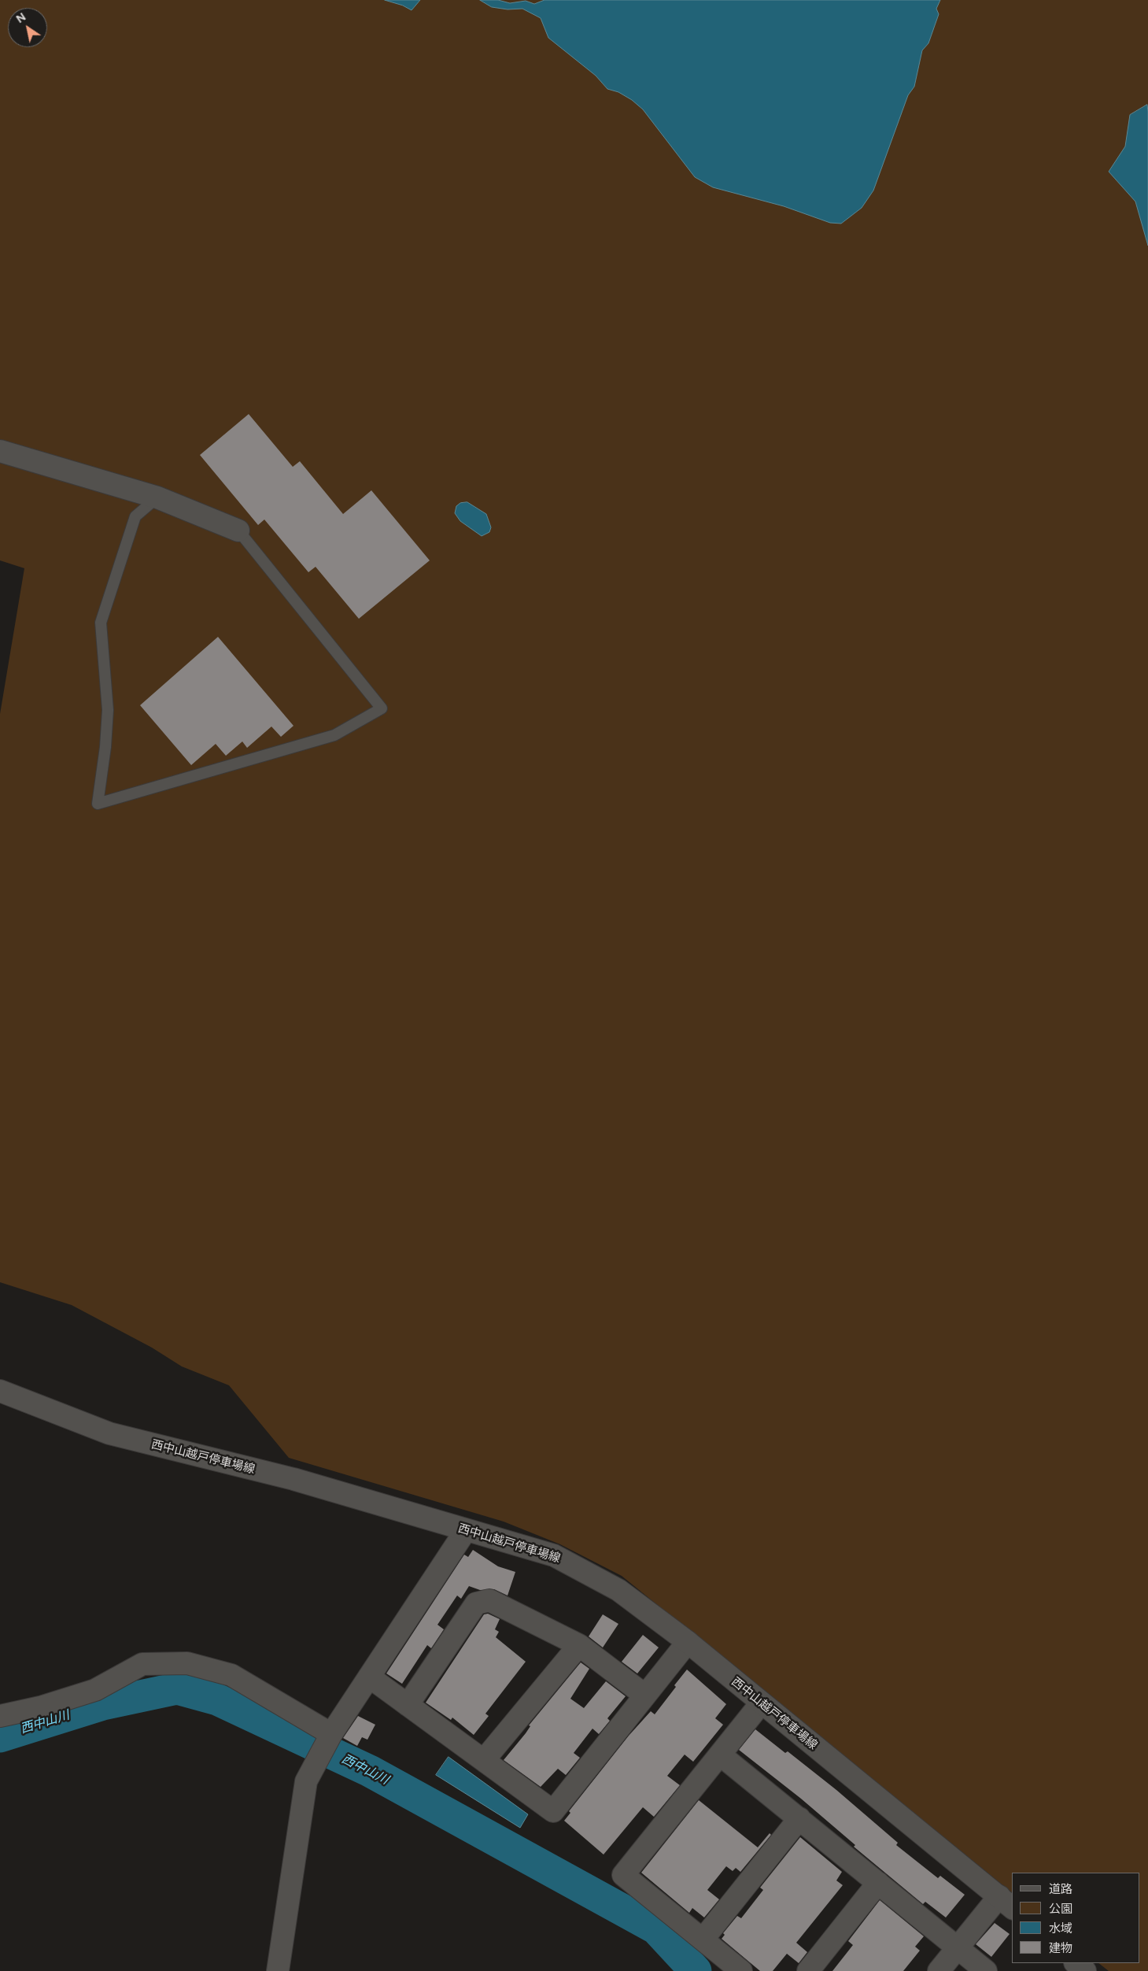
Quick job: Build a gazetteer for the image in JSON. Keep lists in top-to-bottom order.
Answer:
{
  "streets": {
    "street": ["西中山越戸停車場線"]
  },
  "water": ["西中山川"],
  "legend": [
    "道路",
    "公園",
    "水域",
    "建物"
  ],
  "north": "top left"
}
